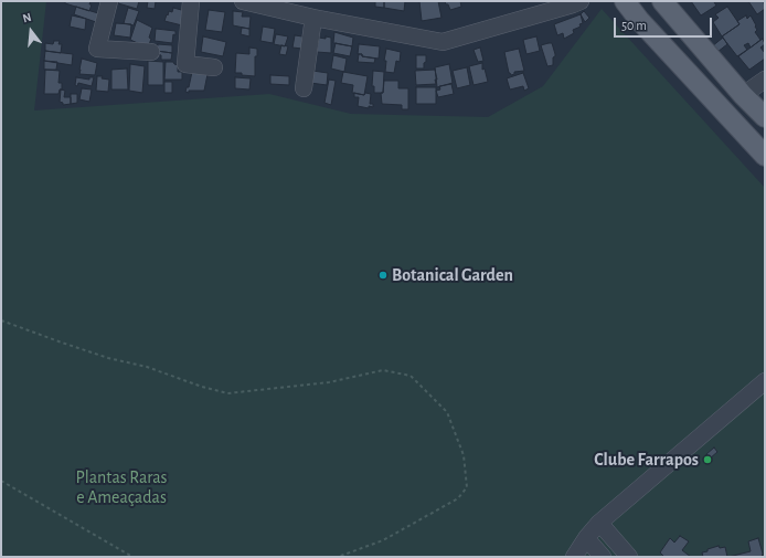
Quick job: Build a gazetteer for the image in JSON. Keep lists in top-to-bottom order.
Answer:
{
  "parks": ["Plantas Raras e Ameaçadas"],
  "places": ["Botanical Garden", "Clube Farrapos"],
  "scale_bar": "50 m",
  "north": "top"
}
